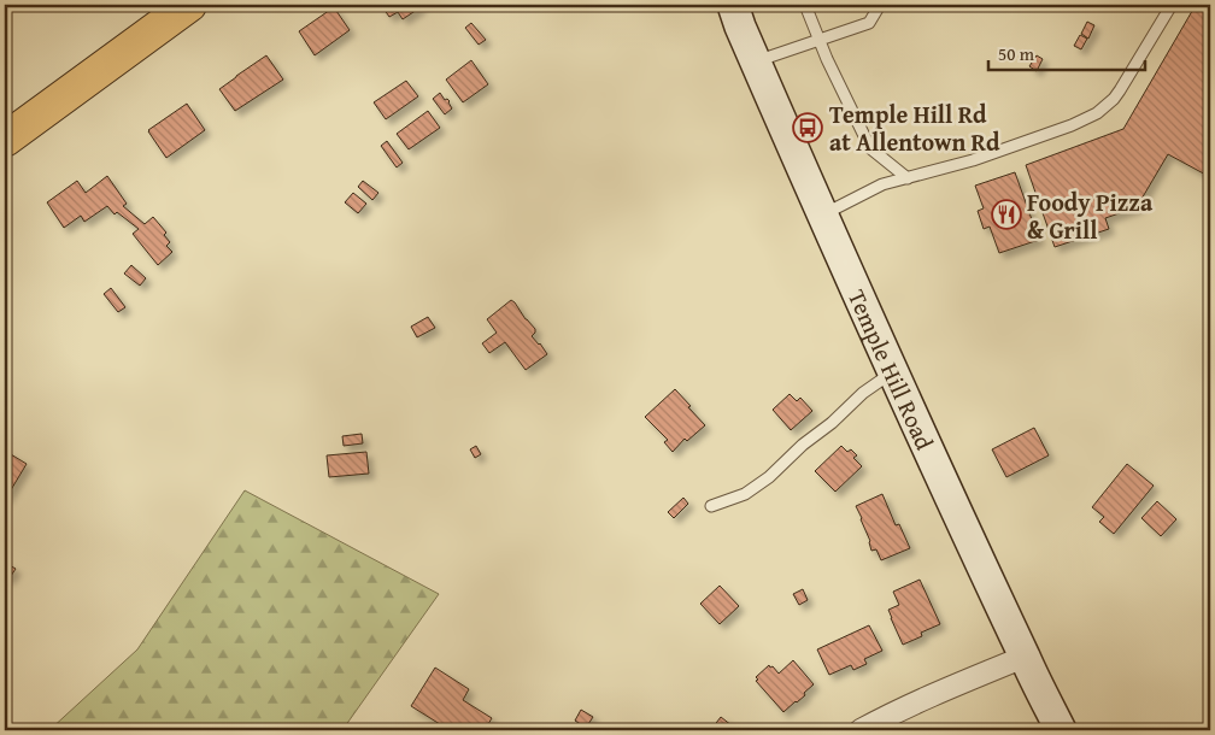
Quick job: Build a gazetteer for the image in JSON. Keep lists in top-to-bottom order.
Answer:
{
  "streets": {
    "main road": ["Temple Hill Road"]
  },
  "places": {
    "bus stop": ["Temple Hill Rd at Allentown Rd"],
    "restaurant": ["Foody Pizza & Grill"]
  },
  "scale_bar": "50 m"
}
